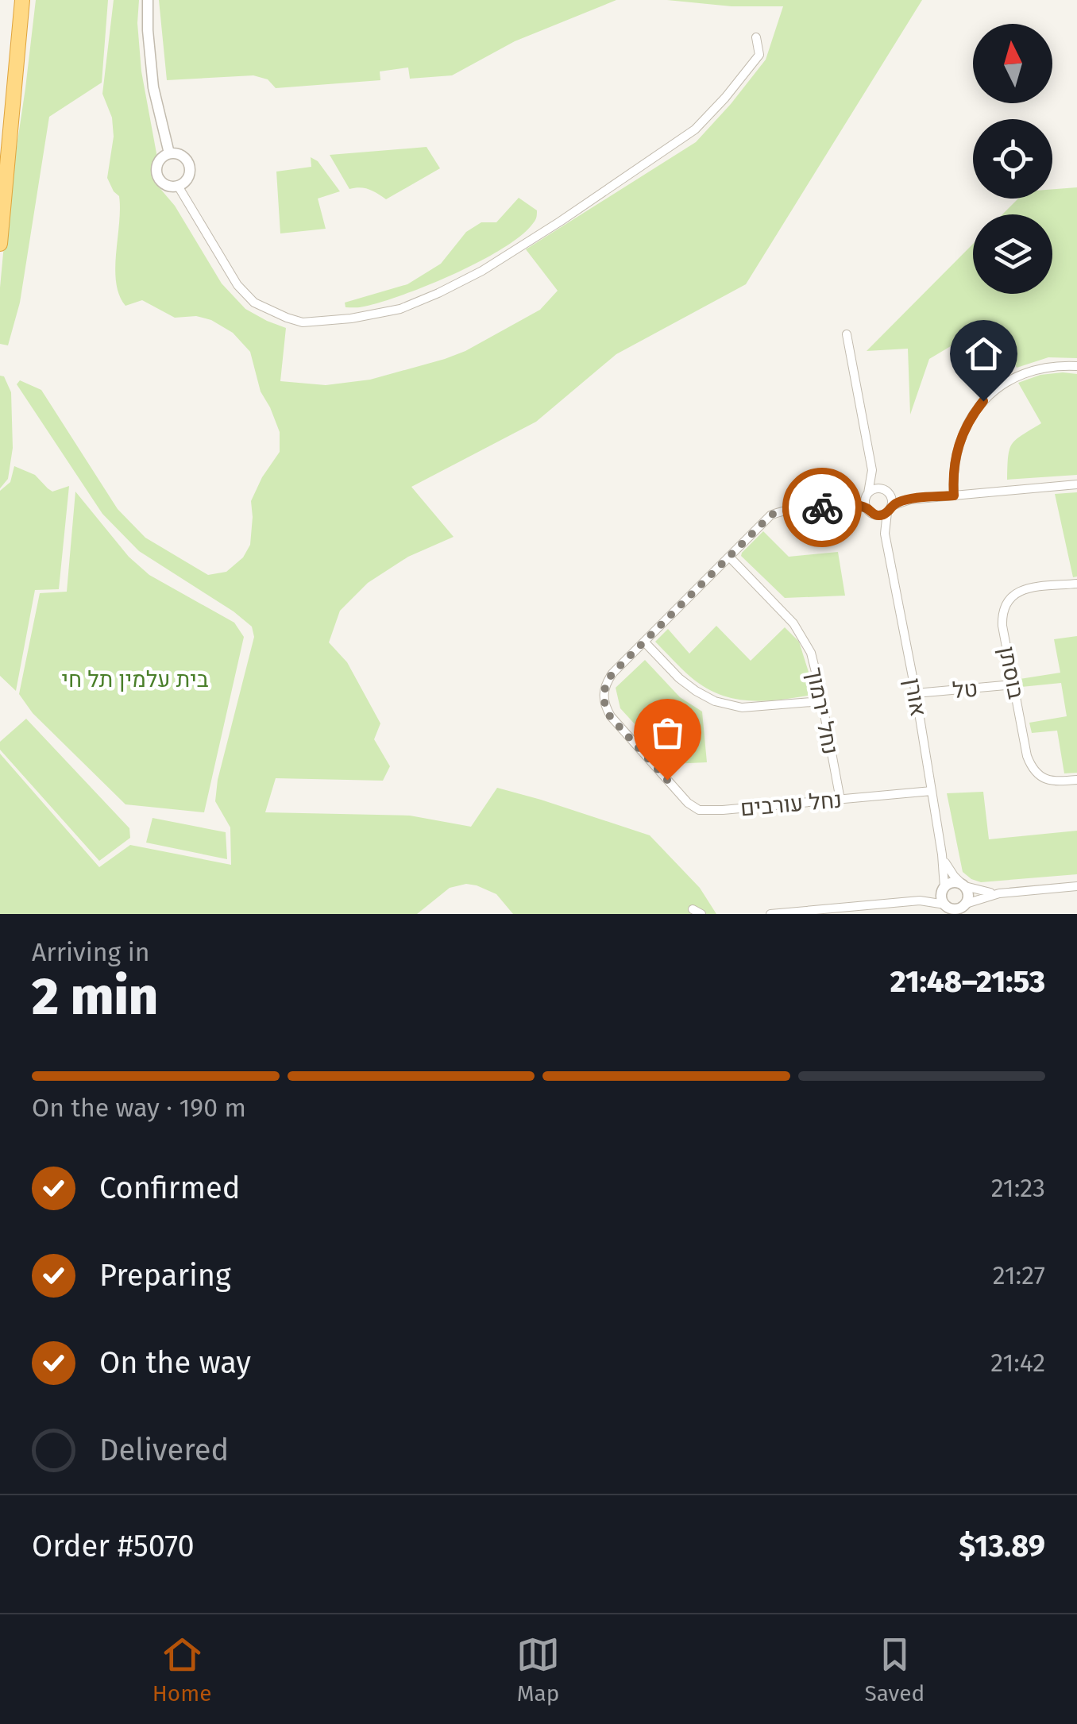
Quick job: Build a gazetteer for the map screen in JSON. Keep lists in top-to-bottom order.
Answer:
{
  "streets": {
    "street": [
      "בוסתן",
      "טל",
      "אורן",
      "נחל ירמוך",
      "נחל עורבים"
    ]
  },
  "crossings": [
    ["בוסתן", "טל"],
    ["טל", "אורן"],
    ["אורן", "נחל עורבים"],
    ["נחל ירמוך", "נחל עורבים"]
  ],
  "parks": ["בית עלמין תל חי"],
  "north": "top",
  "page": {
    "heading": ["2 min", "Arriving in", "21:48–21:53"],
    "panel": ["Order #5070", "$13.89"],
    "bar": "On the way · 190 m",
    "list": [
      ["Confirmed", "21:23"],
      ["Preparing", "21:27"],
      ["On the way", "21:42"],
      "Delivered"
    ],
    "tabs": ["Home", "Map", "Saved"]
  }
}
